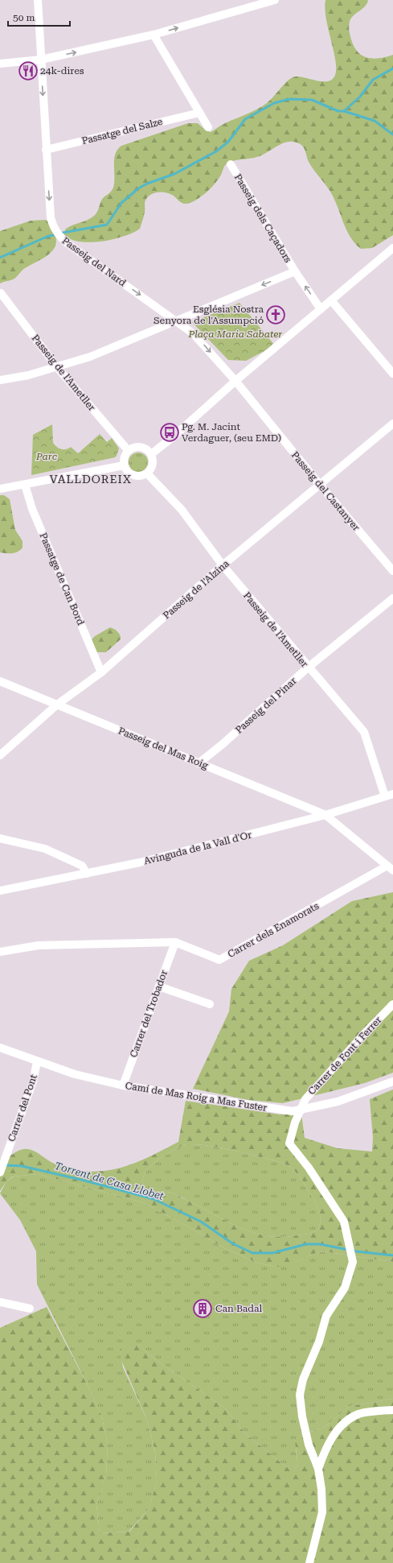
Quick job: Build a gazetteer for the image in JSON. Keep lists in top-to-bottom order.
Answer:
{
  "streets": {
    "street": [
      "Passatge del Salze",
      "Passeig dels Caçadors",
      "Passeig del Nard",
      "Passeig de l'Ametller",
      "Passeig del Castanyer",
      "Passatge de Can Bord",
      "Passeig de l'Alzina",
      "Passeig del Pinar",
      "Passeig del Mas Roig",
      "Avinguda de la Vall d'Or",
      "Carrer dels Enamorats",
      "Carrer del Trobador",
      "Carrer de Font i Ferrer",
      "Camí de Mas Roig a Mas Fuster",
      "Carrer del Pont"
    ]
  },
  "crossings": [
    ["Passatge del Salze", "Passeig del Nard"],
    ["Passeig del Nard", "Passeig del Castanyer"],
    ["Passeig de l'Ametller", "Passeig de l'Alzina"],
    ["Passeig de l'Ametller", "Passeig del Pinar"],
    ["Passeig de l'Ametller", "Avinguda de la Vall d'Or"],
    ["Passeig del Castanyer", "Passeig de l'Alzina"],
    ["Passatge de Can Bord", "Passeig de l'Alzina"],
    ["Passeig de l'Alzina", "Passeig del Mas Roig"],
    ["Passeig del Pinar", "Passeig del Mas Roig"],
    ["Passeig del Mas Roig", "Avinguda de la Vall d'Or"],
    ["Carrer dels Enamorats", "Carrer del Trobador"],
    ["Carrer del Trobador", "Camí de Mas Roig a Mas Fuster"],
    ["Carrer de Font i Ferrer", "Camí de Mas Roig a Mas Fuster"],
    ["Camí de Mas Roig a Mas Fuster", "Carrer del Pont"]
  ],
  "one_way": ["Passeig del Nard"],
  "districts": ["VALLDOREIX"],
  "water": ["Torrent de Casa Llobet"],
  "parks": ["Plaça Maria Sabater", "Parc"],
  "places": {
    "restaurant": ["24k-dires"],
    "church": ["Església Nostra Senyora de l'Assumpció"],
    "bus stop": ["Pg. M. Jacint Verdaguer, (seu EMD)"],
    "building": ["Can Badal"]
  },
  "scale_bar": "50 m"
}
